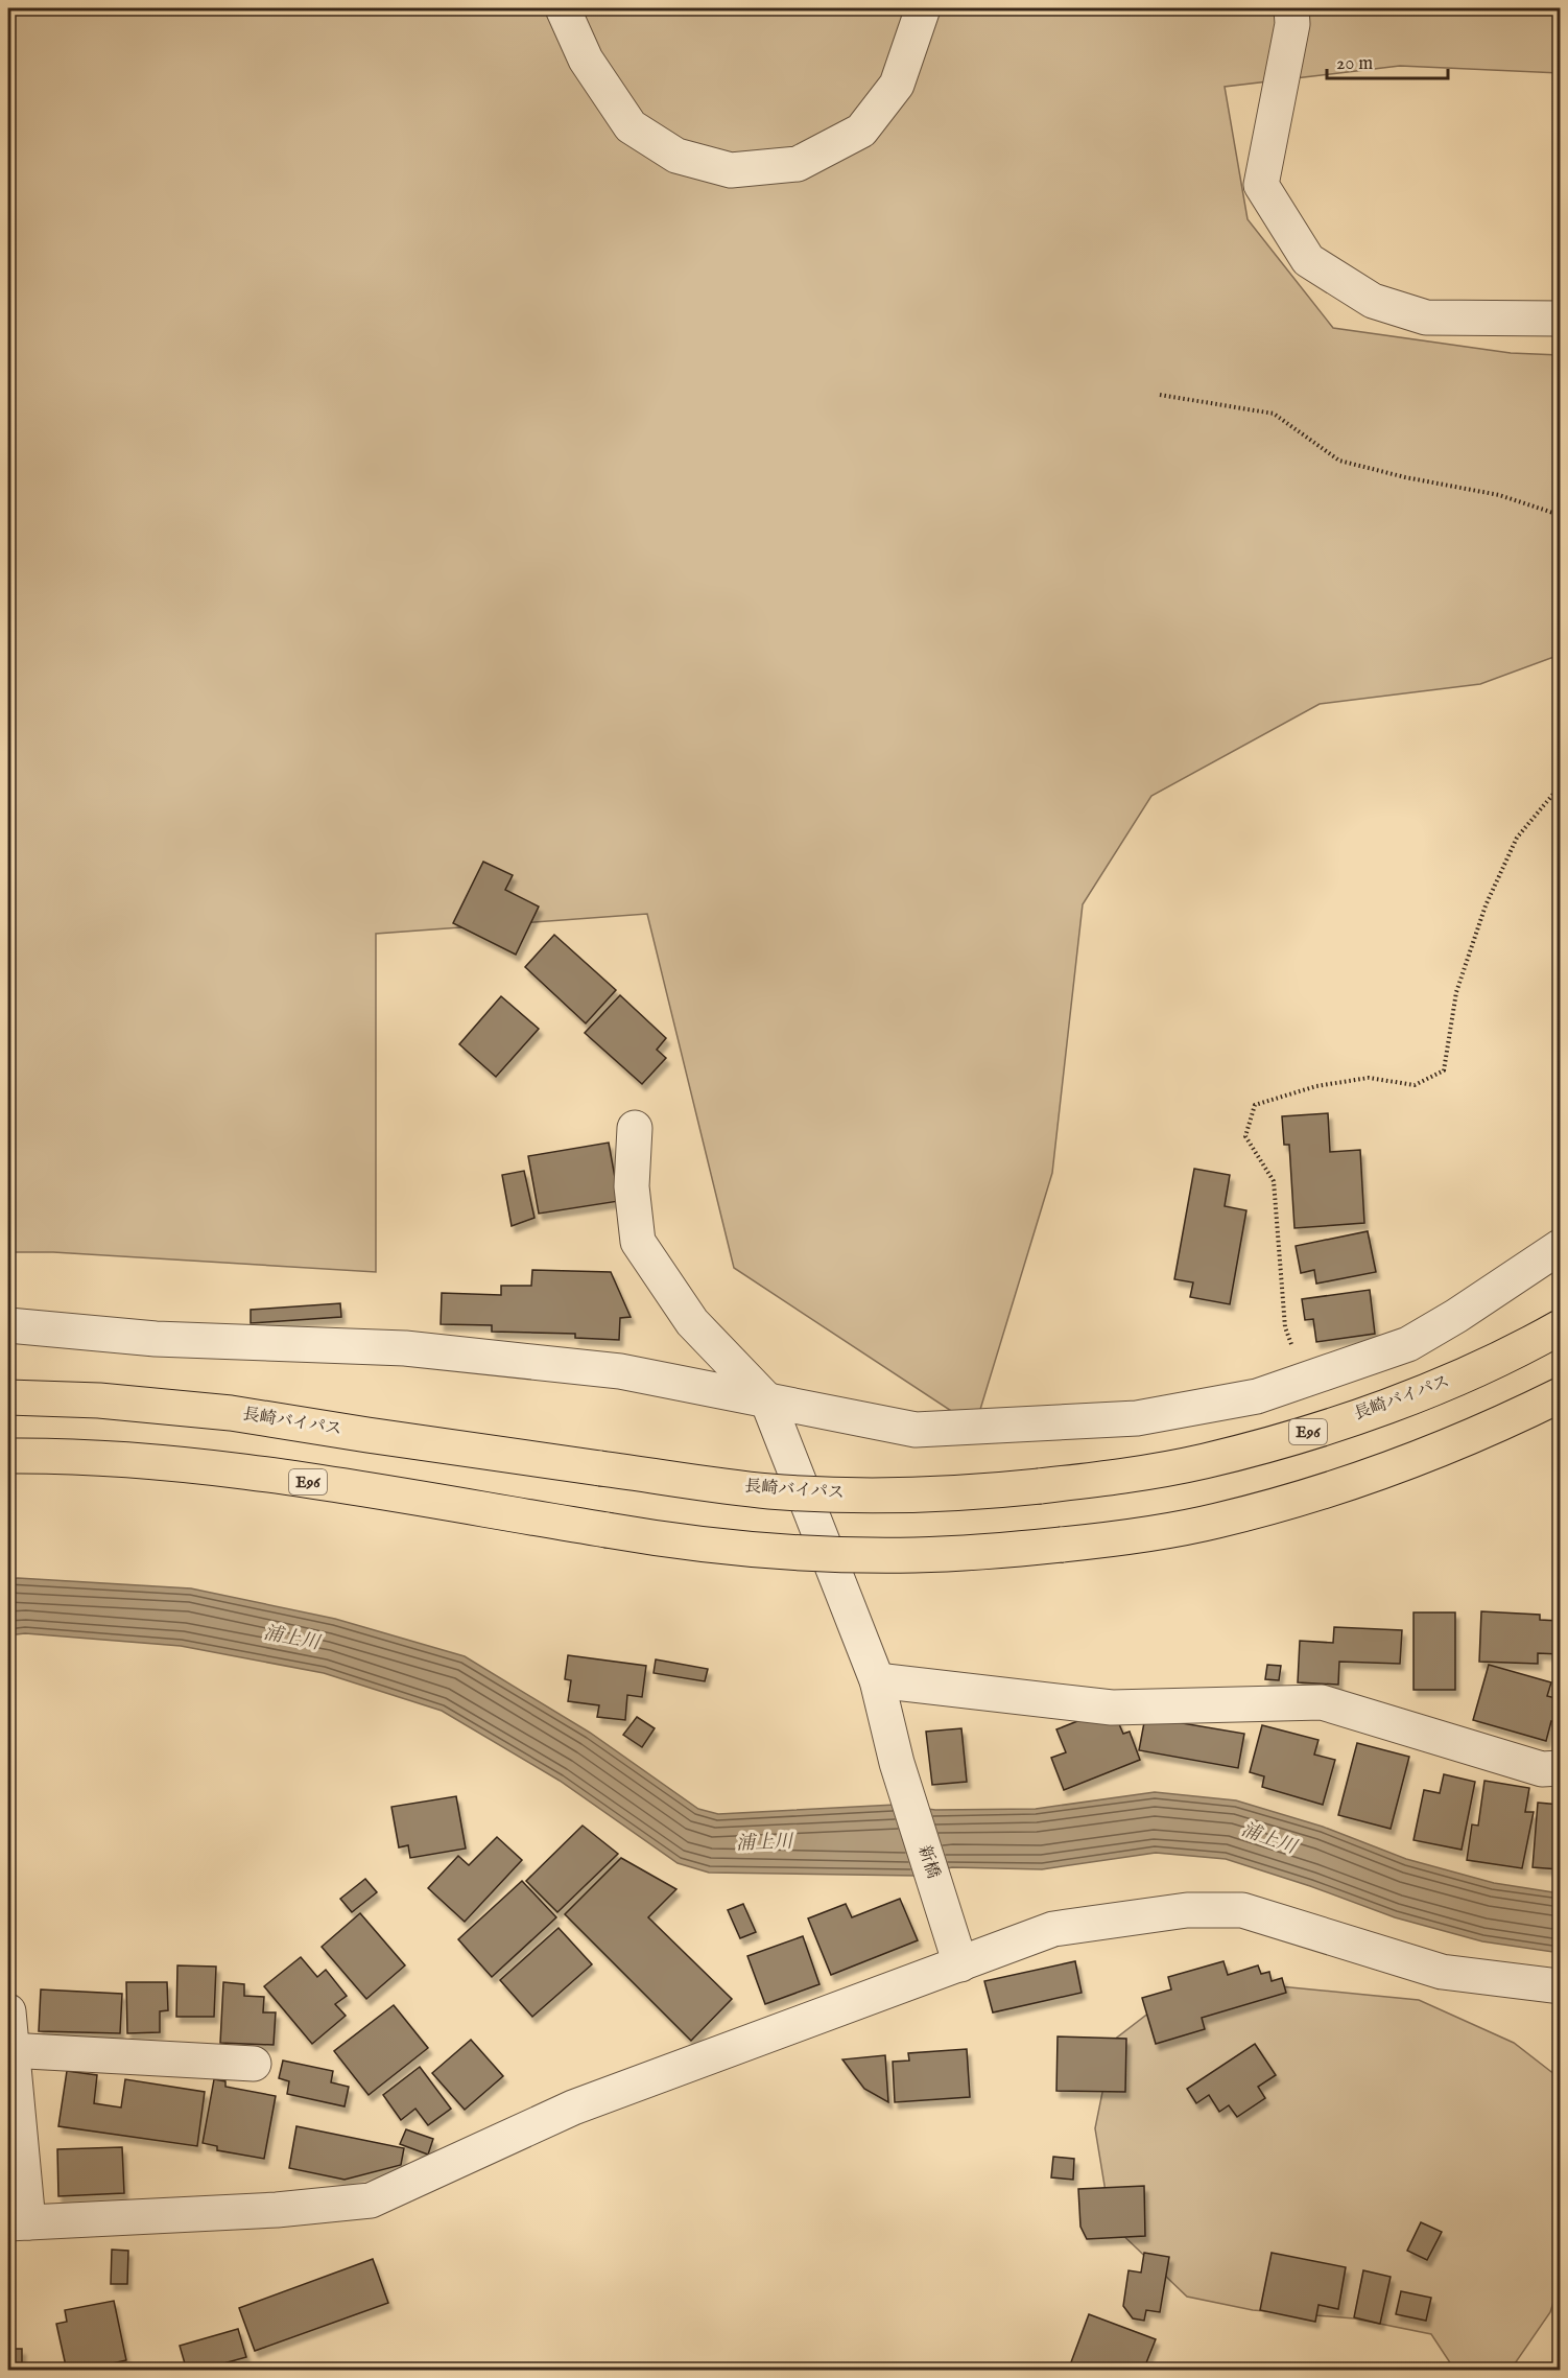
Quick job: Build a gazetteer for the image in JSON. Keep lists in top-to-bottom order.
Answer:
{
  "streets": {
    "highway": ["長崎バイパス", "E96"],
    "street": ["新橋"]
  },
  "water": ["浦上川"],
  "scale_bar": "20 m"
}
